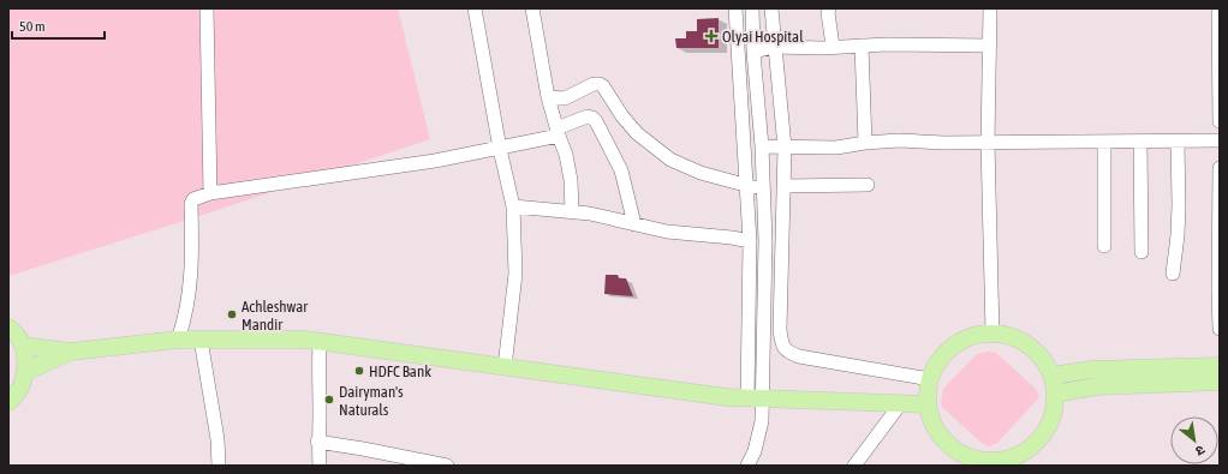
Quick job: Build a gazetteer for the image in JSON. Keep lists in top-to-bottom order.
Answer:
{
  "places": {
    "health": ["Olyai Hospital"],
    "other": ["Achleshwar Mandir", "HDFC Bank", "Dairyman's Naturals"]
  },
  "scale_bar": "50 m",
  "north": "bottom right"
}
